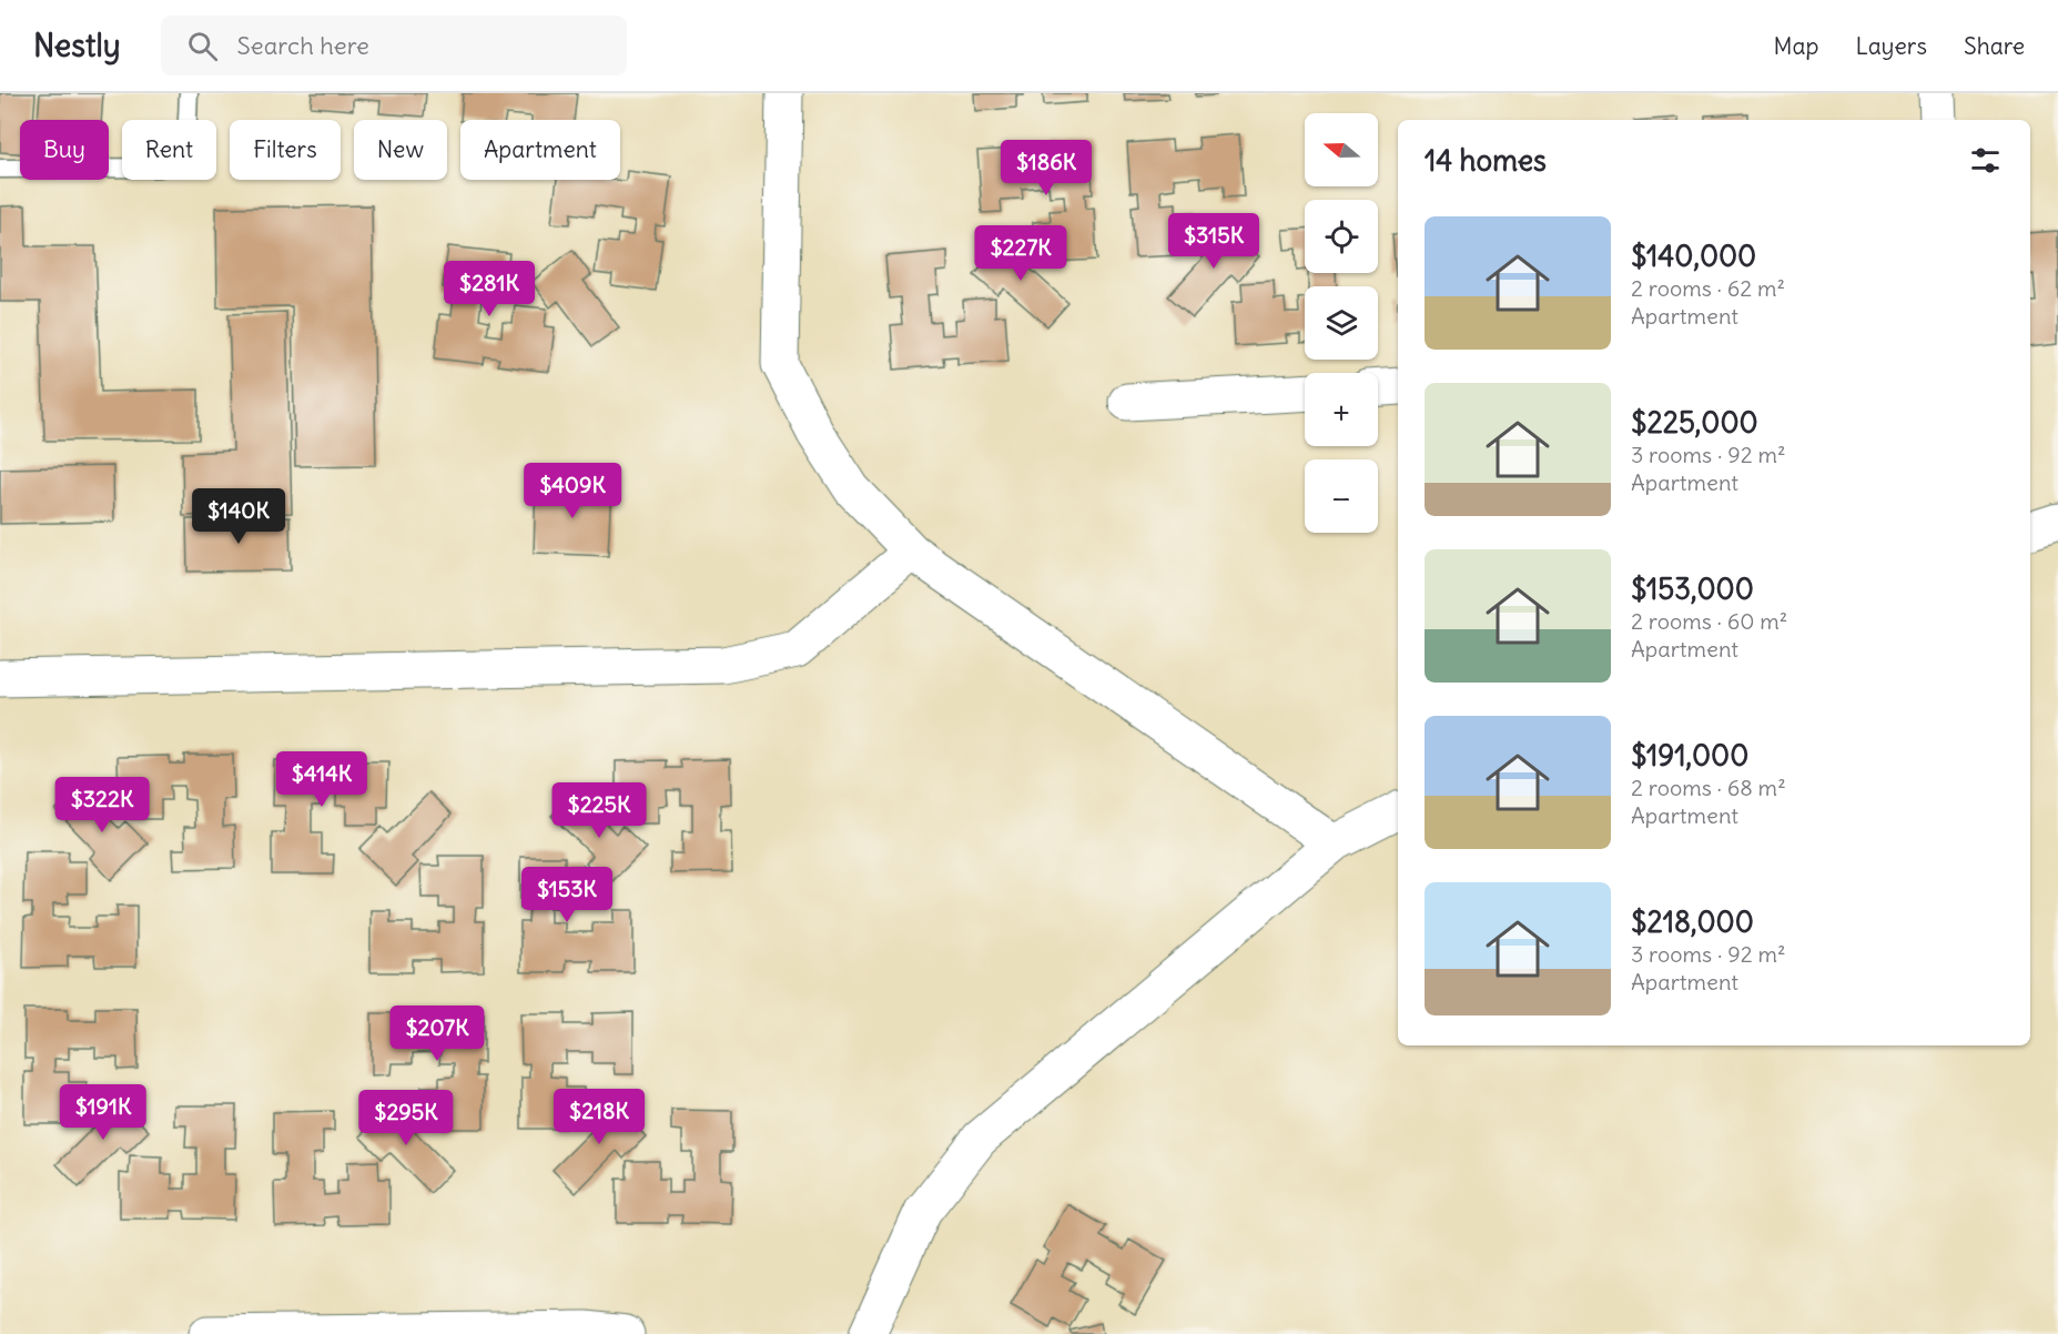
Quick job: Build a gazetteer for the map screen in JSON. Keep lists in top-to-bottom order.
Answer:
{
  "north": "left",
  "page": {
    "header": "Nestly",
    "search": "Search here",
    "nav": ["Map", "Layers", "Share"],
    "map_buttons": ["+", "−"],
    "chip": [
      "Buy",
      "Rent",
      "Filters",
      "New",
      "Apartment"
    ],
    "heading": "14 homes",
    "price": [
      "$186K",
      "$315K",
      "$227K",
      "$281K",
      "$409K",
      "$140K",
      "$414K",
      "$322K",
      "$225K",
      "$153K",
      "$207K",
      "$191K",
      "$218K",
      "$295K"
    ],
    "list": [
      {
        "name": "$140,000",
        "note": "2 rooms · 62 m² · Apartment"
      },
      {
        "name": "$225,000",
        "note": "3 rooms · 92 m² · Apartment"
      },
      {
        "name": "$153,000",
        "note": "2 rooms · 60 m² · Apartment"
      },
      {
        "name": "$191,000",
        "note": "2 rooms · 68 m² · Apartment"
      },
      {
        "name": "$218,000",
        "note": "3 rooms · 92 m² · Apartment"
      }
    ]
  }
}
